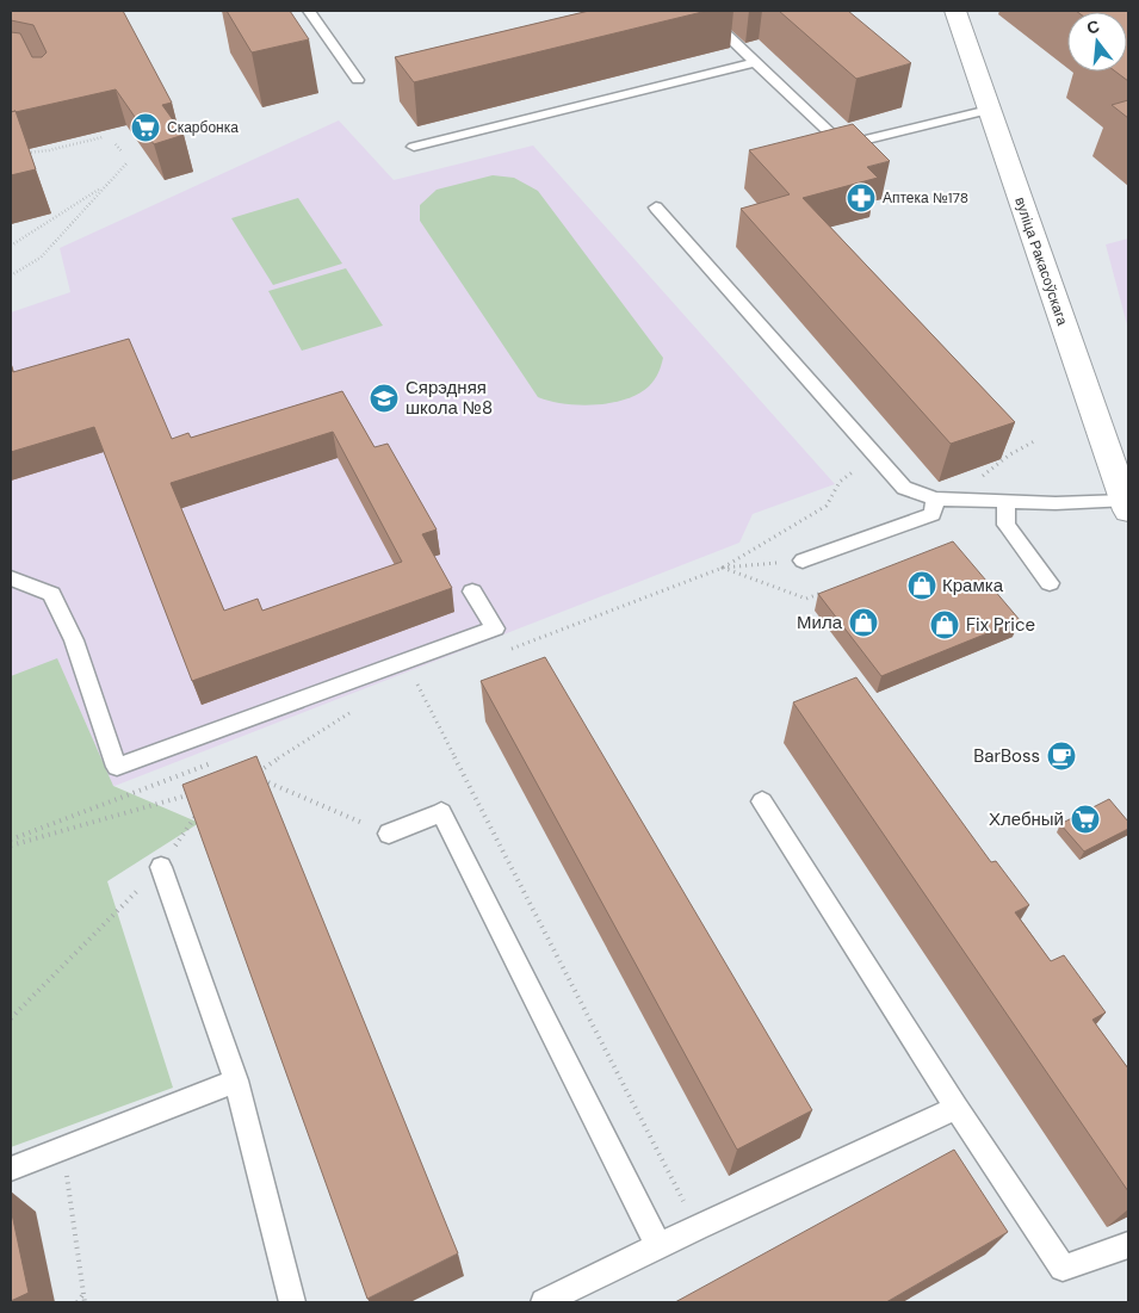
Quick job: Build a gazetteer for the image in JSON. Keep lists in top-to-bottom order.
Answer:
{
  "streets": {
    "main road": ["вуліца Ракасоўскага"]
  },
  "places": {
    "supermarket": ["Скарбонка", "Хлебный"],
    "pharmacy": ["Аптека №178"],
    "school or university": ["Сярэдняя школа №8"],
    "shop": ["Крамка", "Мила", "Fix Price"],
    "cafe": ["BarBoss"]
  },
  "north": "top"
}
